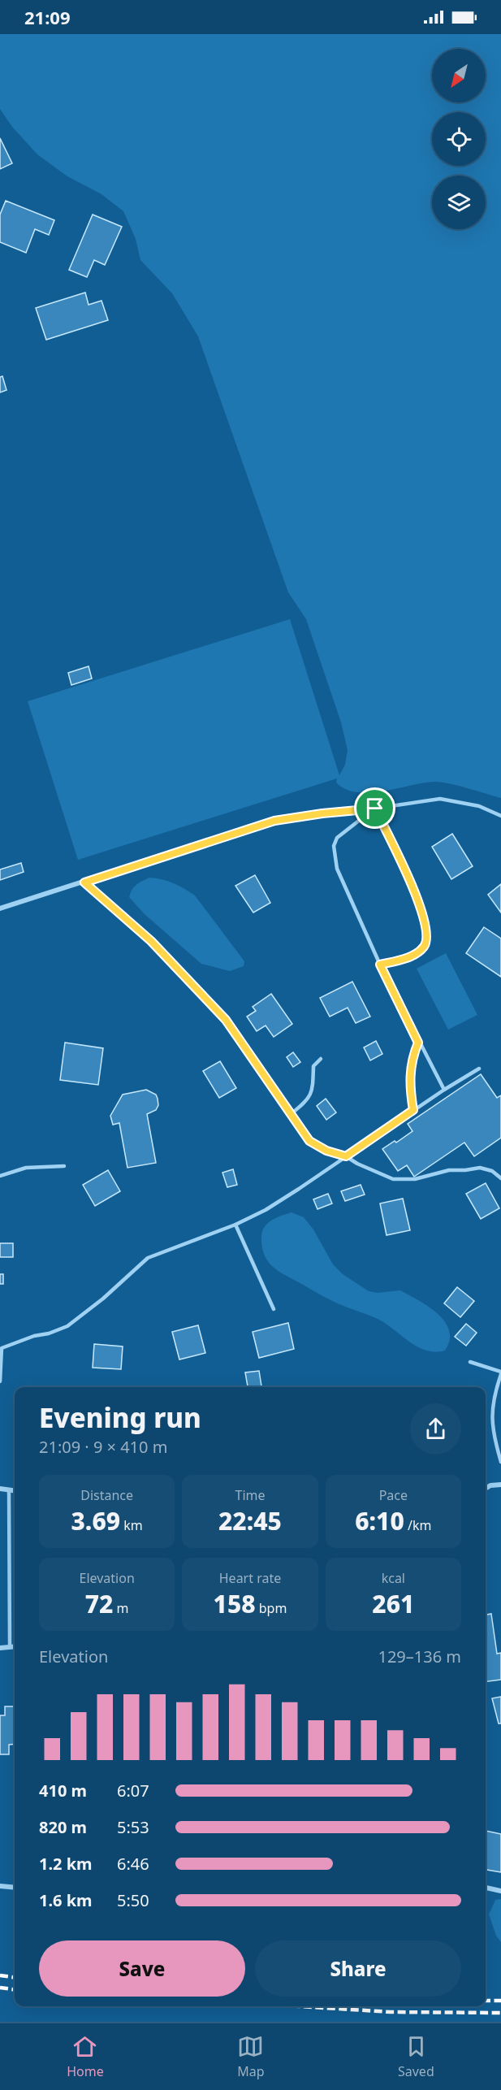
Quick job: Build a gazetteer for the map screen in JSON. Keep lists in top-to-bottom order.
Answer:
{
  "north": "bottom left",
  "page": {
    "status": "21:09",
    "heading": ["Evening run", "21:09 · 9 × 410 m"],
    "stats": [
      ["Distance", "3.69 km"],
      ["Time", "22:45"],
      ["Pace", "6:10 /km"],
      ["Elevation", "72 m"],
      ["Heart rate", "158 bpm"],
      ["kcal", "261"]
    ],
    "chart": ["Elevation", "129–136 m"],
    "list": [
      {
        "name": "410 m",
        "note": "6:07"
      },
      {
        "name": "820 m",
        "note": "5:53"
      },
      {
        "name": "1.2 km",
        "note": "6:46"
      },
      {
        "name": "1.6 km",
        "note": "5:50"
      }
    ],
    "buttons": ["Save", "Share"],
    "tabs": ["Home", "Map", "Saved"]
  }
}
